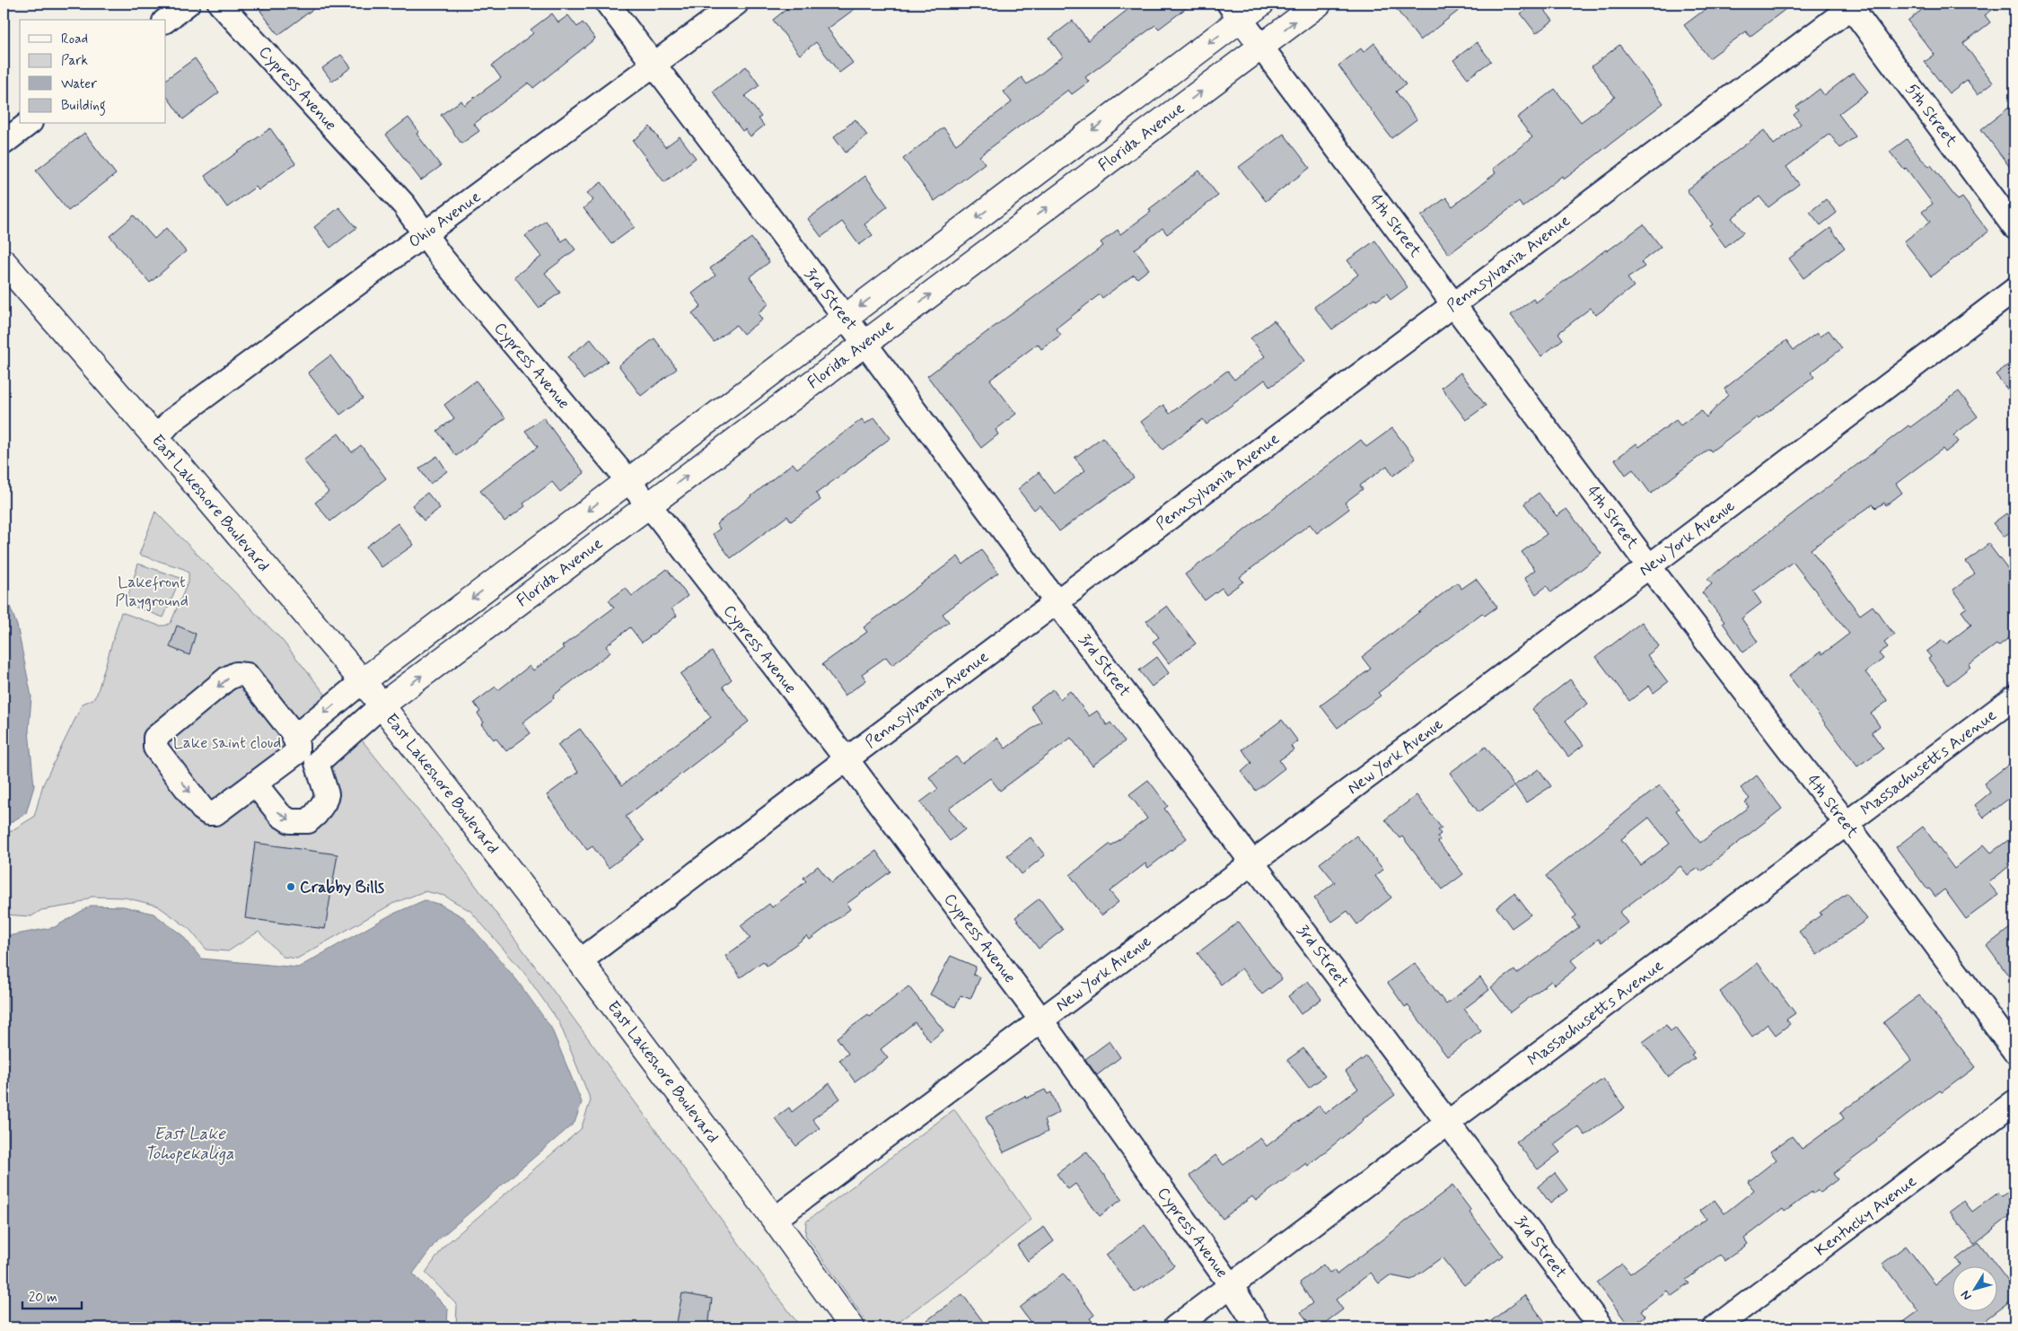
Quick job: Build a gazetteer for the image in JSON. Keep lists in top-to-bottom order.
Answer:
{
  "streets": {
    "main road": ["Florida Avenue", "East Lakeshore Boulevard"],
    "street": [
      "Cypress Avenue",
      "5th Street",
      "Ohio Avenue",
      "4th Street",
      "Pennsylvania Avenue",
      "3rd Street",
      "New York Avenue",
      "Massachusetts Avenue",
      "Kentucky Avenue"
    ]
  },
  "crossings": [
    ["Cypress Avenue", "Florida Avenue"],
    ["Cypress Avenue", "Ohio Avenue"],
    ["Cypress Avenue", "Pennsylvania Avenue"],
    ["Cypress Avenue", "New York Avenue"],
    ["Cypress Avenue", "Massachusetts Avenue"],
    ["5th Street", "Pennsylvania Avenue"],
    ["Florida Avenue", "4th Street"],
    ["Florida Avenue", "3rd Street"],
    ["Florida Avenue", "East Lakeshore Boulevard"],
    ["Ohio Avenue", "3rd Street"],
    ["Ohio Avenue", "East Lakeshore Boulevard"],
    ["4th Street", "Pennsylvania Avenue"],
    ["4th Street", "New York Avenue"],
    ["4th Street", "Massachusetts Avenue"],
    ["Pennsylvania Avenue", "3rd Street"],
    ["Pennsylvania Avenue", "East Lakeshore Boulevard"],
    ["3rd Street", "New York Avenue"],
    ["3rd Street", "Massachusetts Avenue"],
    ["East Lakeshore Boulevard", "New York Avenue"]
  ],
  "water": ["East Lake Tohopekaliga"],
  "parks": ["Lakefront Playground", "Lake saint cloud"],
  "places": ["Crabby Bills"],
  "legend": [
    "Road",
    "Park",
    "Water",
    "Building"
  ],
  "scale_bar": "20 m",
  "north": "bottom left"
}
